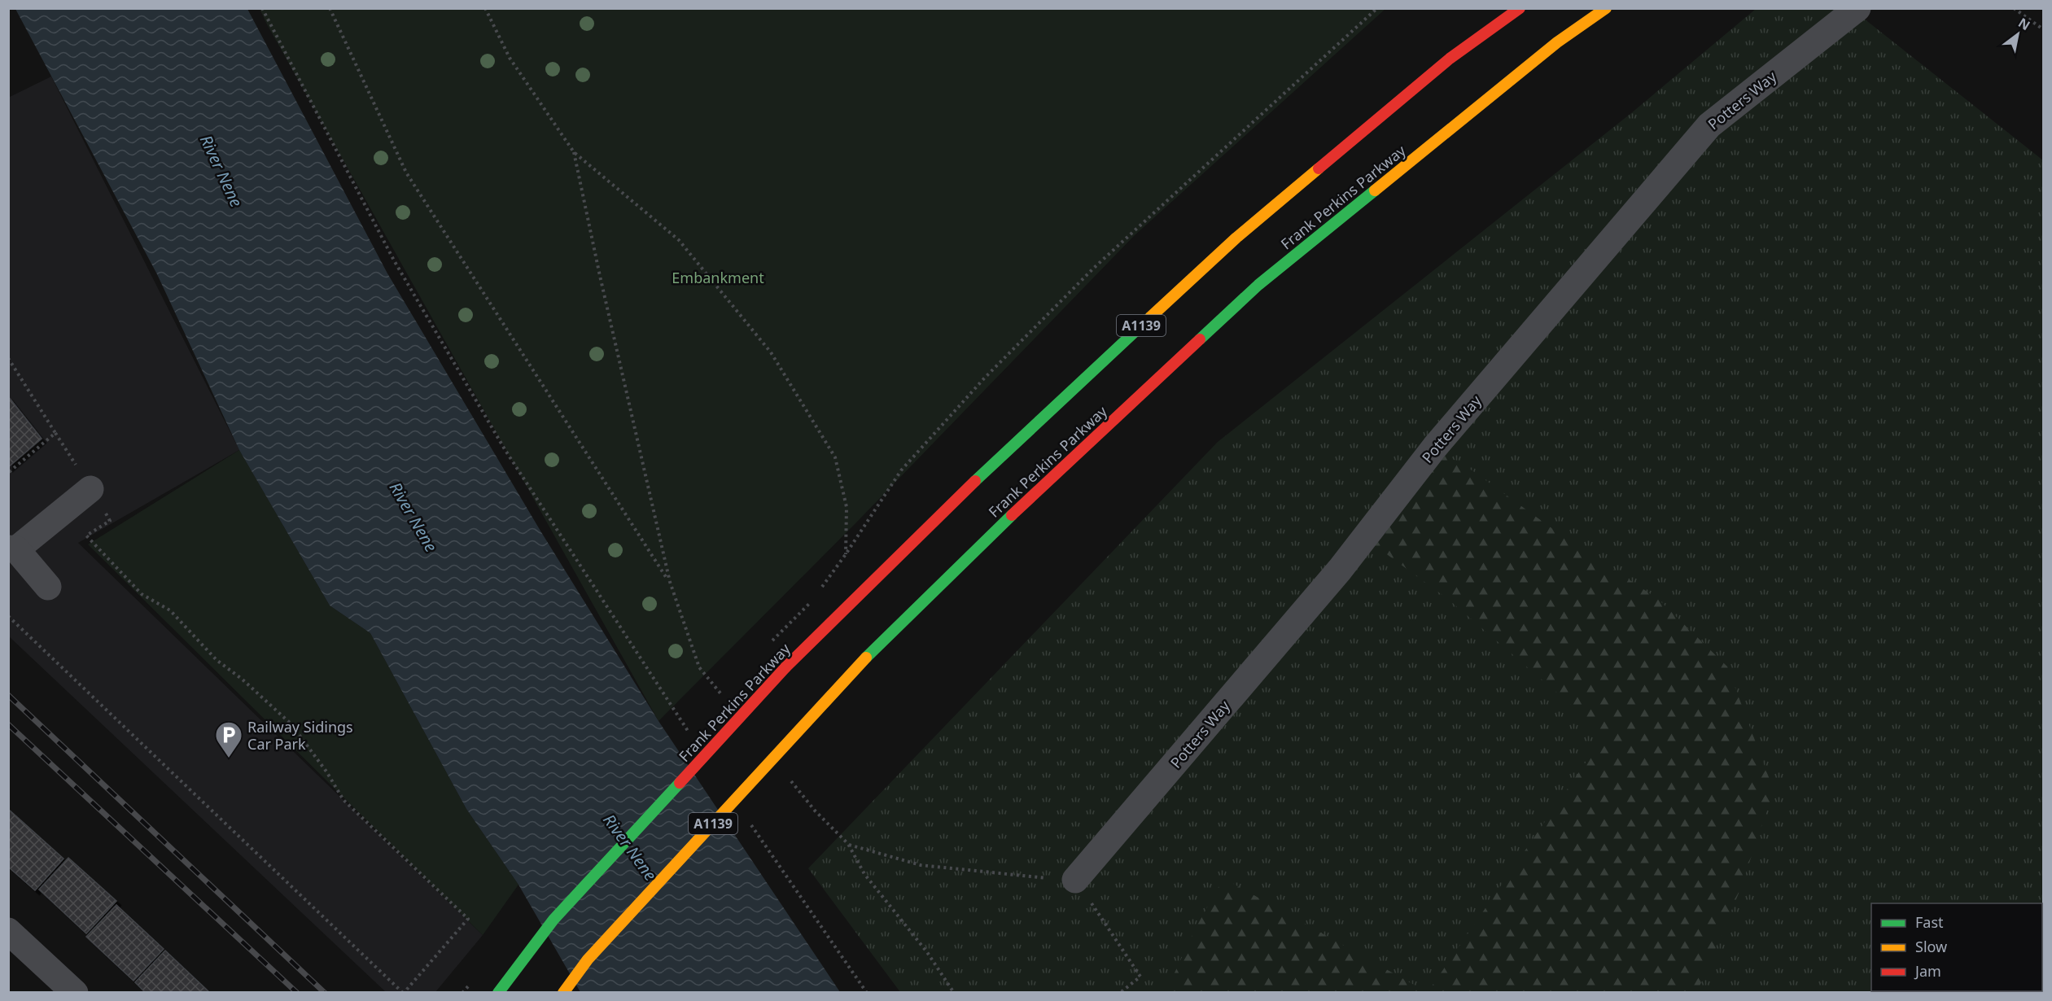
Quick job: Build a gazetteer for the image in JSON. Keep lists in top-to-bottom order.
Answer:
{
  "streets": {
    "highway": ["Frank Perkins Parkway", "A1139"],
    "street": ["Potters Way"]
  },
  "water": ["River Nene"],
  "parks": ["Embankment"],
  "places": {
    "parking": ["Railway Sidings Car Park"]
  },
  "legend": ["Fast", "Slow", "Jam"],
  "north": "top right"
}
